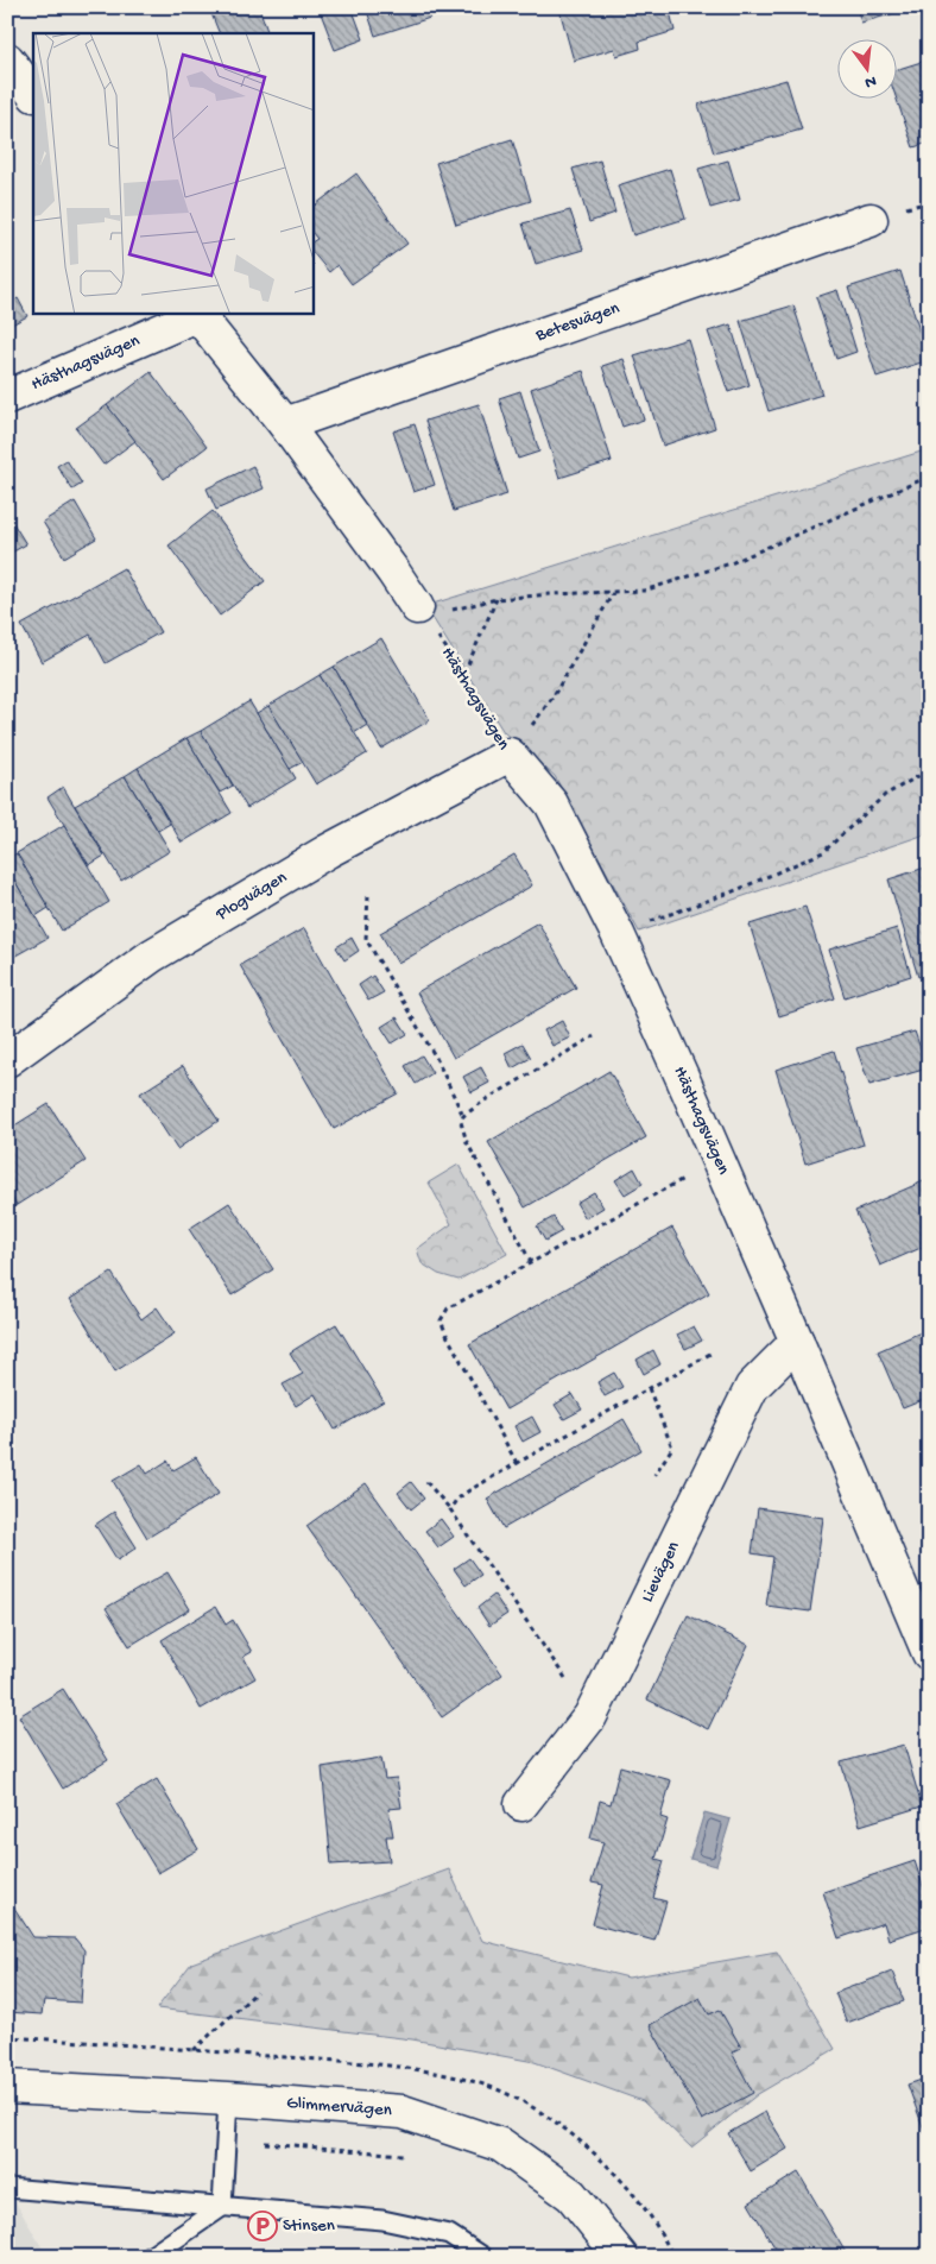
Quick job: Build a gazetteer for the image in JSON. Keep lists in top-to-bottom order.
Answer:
{
  "streets": {
    "street": [
      "Betesvägen",
      "Hästhagsvägen",
      "Plogvägen",
      "Lievägen",
      "Glimmervägen"
    ]
  },
  "crossings": [
    ["Betesvägen", "Hästhagsvägen"],
    ["Hästhagsvägen", "Plogvägen"],
    ["Hästhagsvägen", "Lievägen"]
  ],
  "places": {
    "parking": ["Stinsen"]
  },
  "north": "bottom"
}
